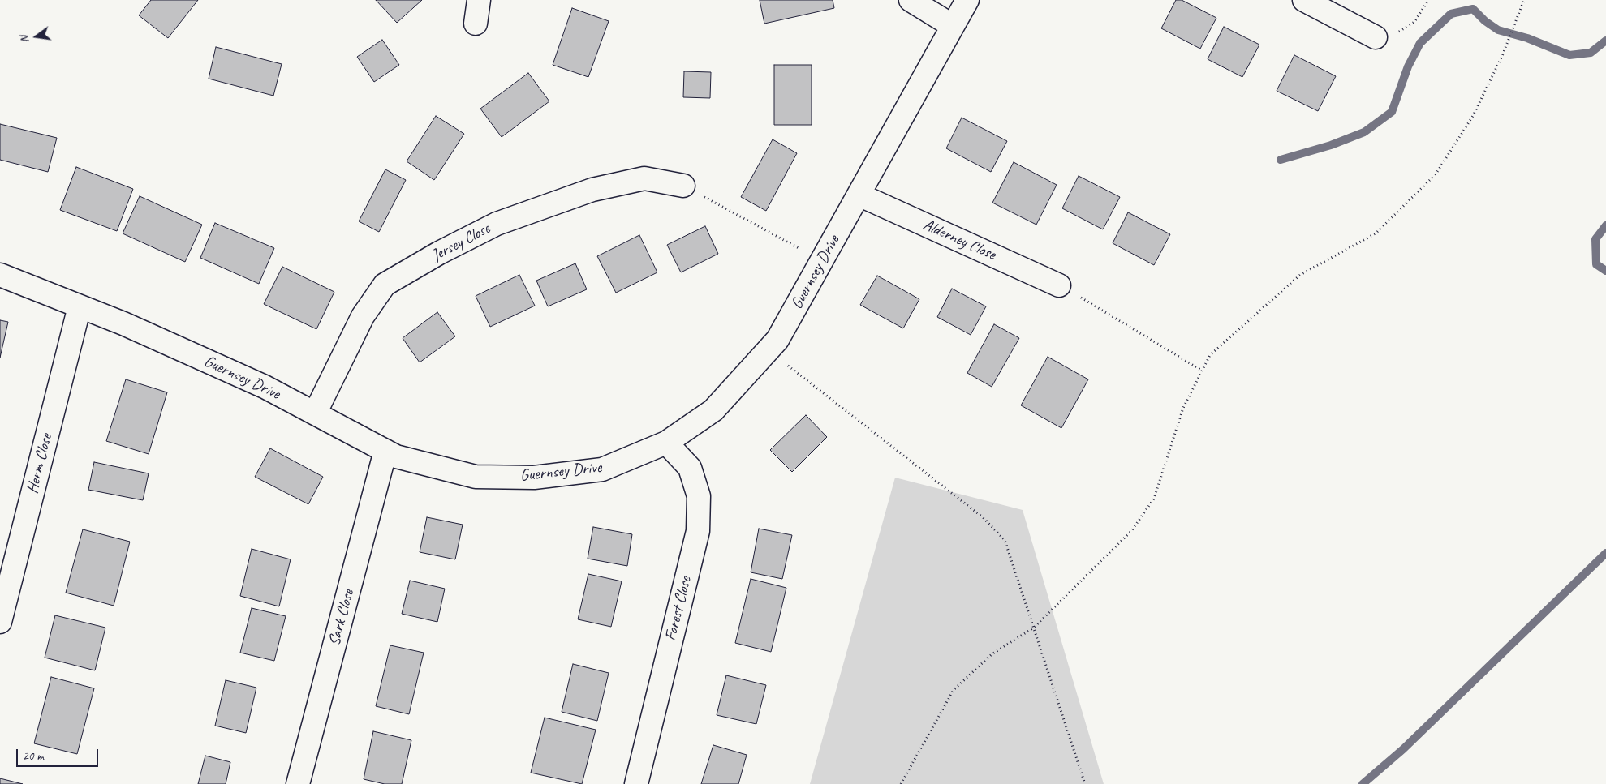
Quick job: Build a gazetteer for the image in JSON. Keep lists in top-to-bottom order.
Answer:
{
  "streets": {
    "street": [
      "Alderney Close",
      "Jersey Close",
      "Guernsey Drive",
      "Herm Close",
      "Forest Close",
      "Sark Close"
    ]
  },
  "crossings": [
    ["Alderney Close", "Guernsey Drive"],
    ["Jersey Close", "Guernsey Drive"],
    ["Guernsey Drive", "Herm Close"],
    ["Guernsey Drive", "Forest Close"],
    ["Guernsey Drive", "Sark Close"]
  ],
  "scale_bar": "20 m",
  "north": "left"
}
